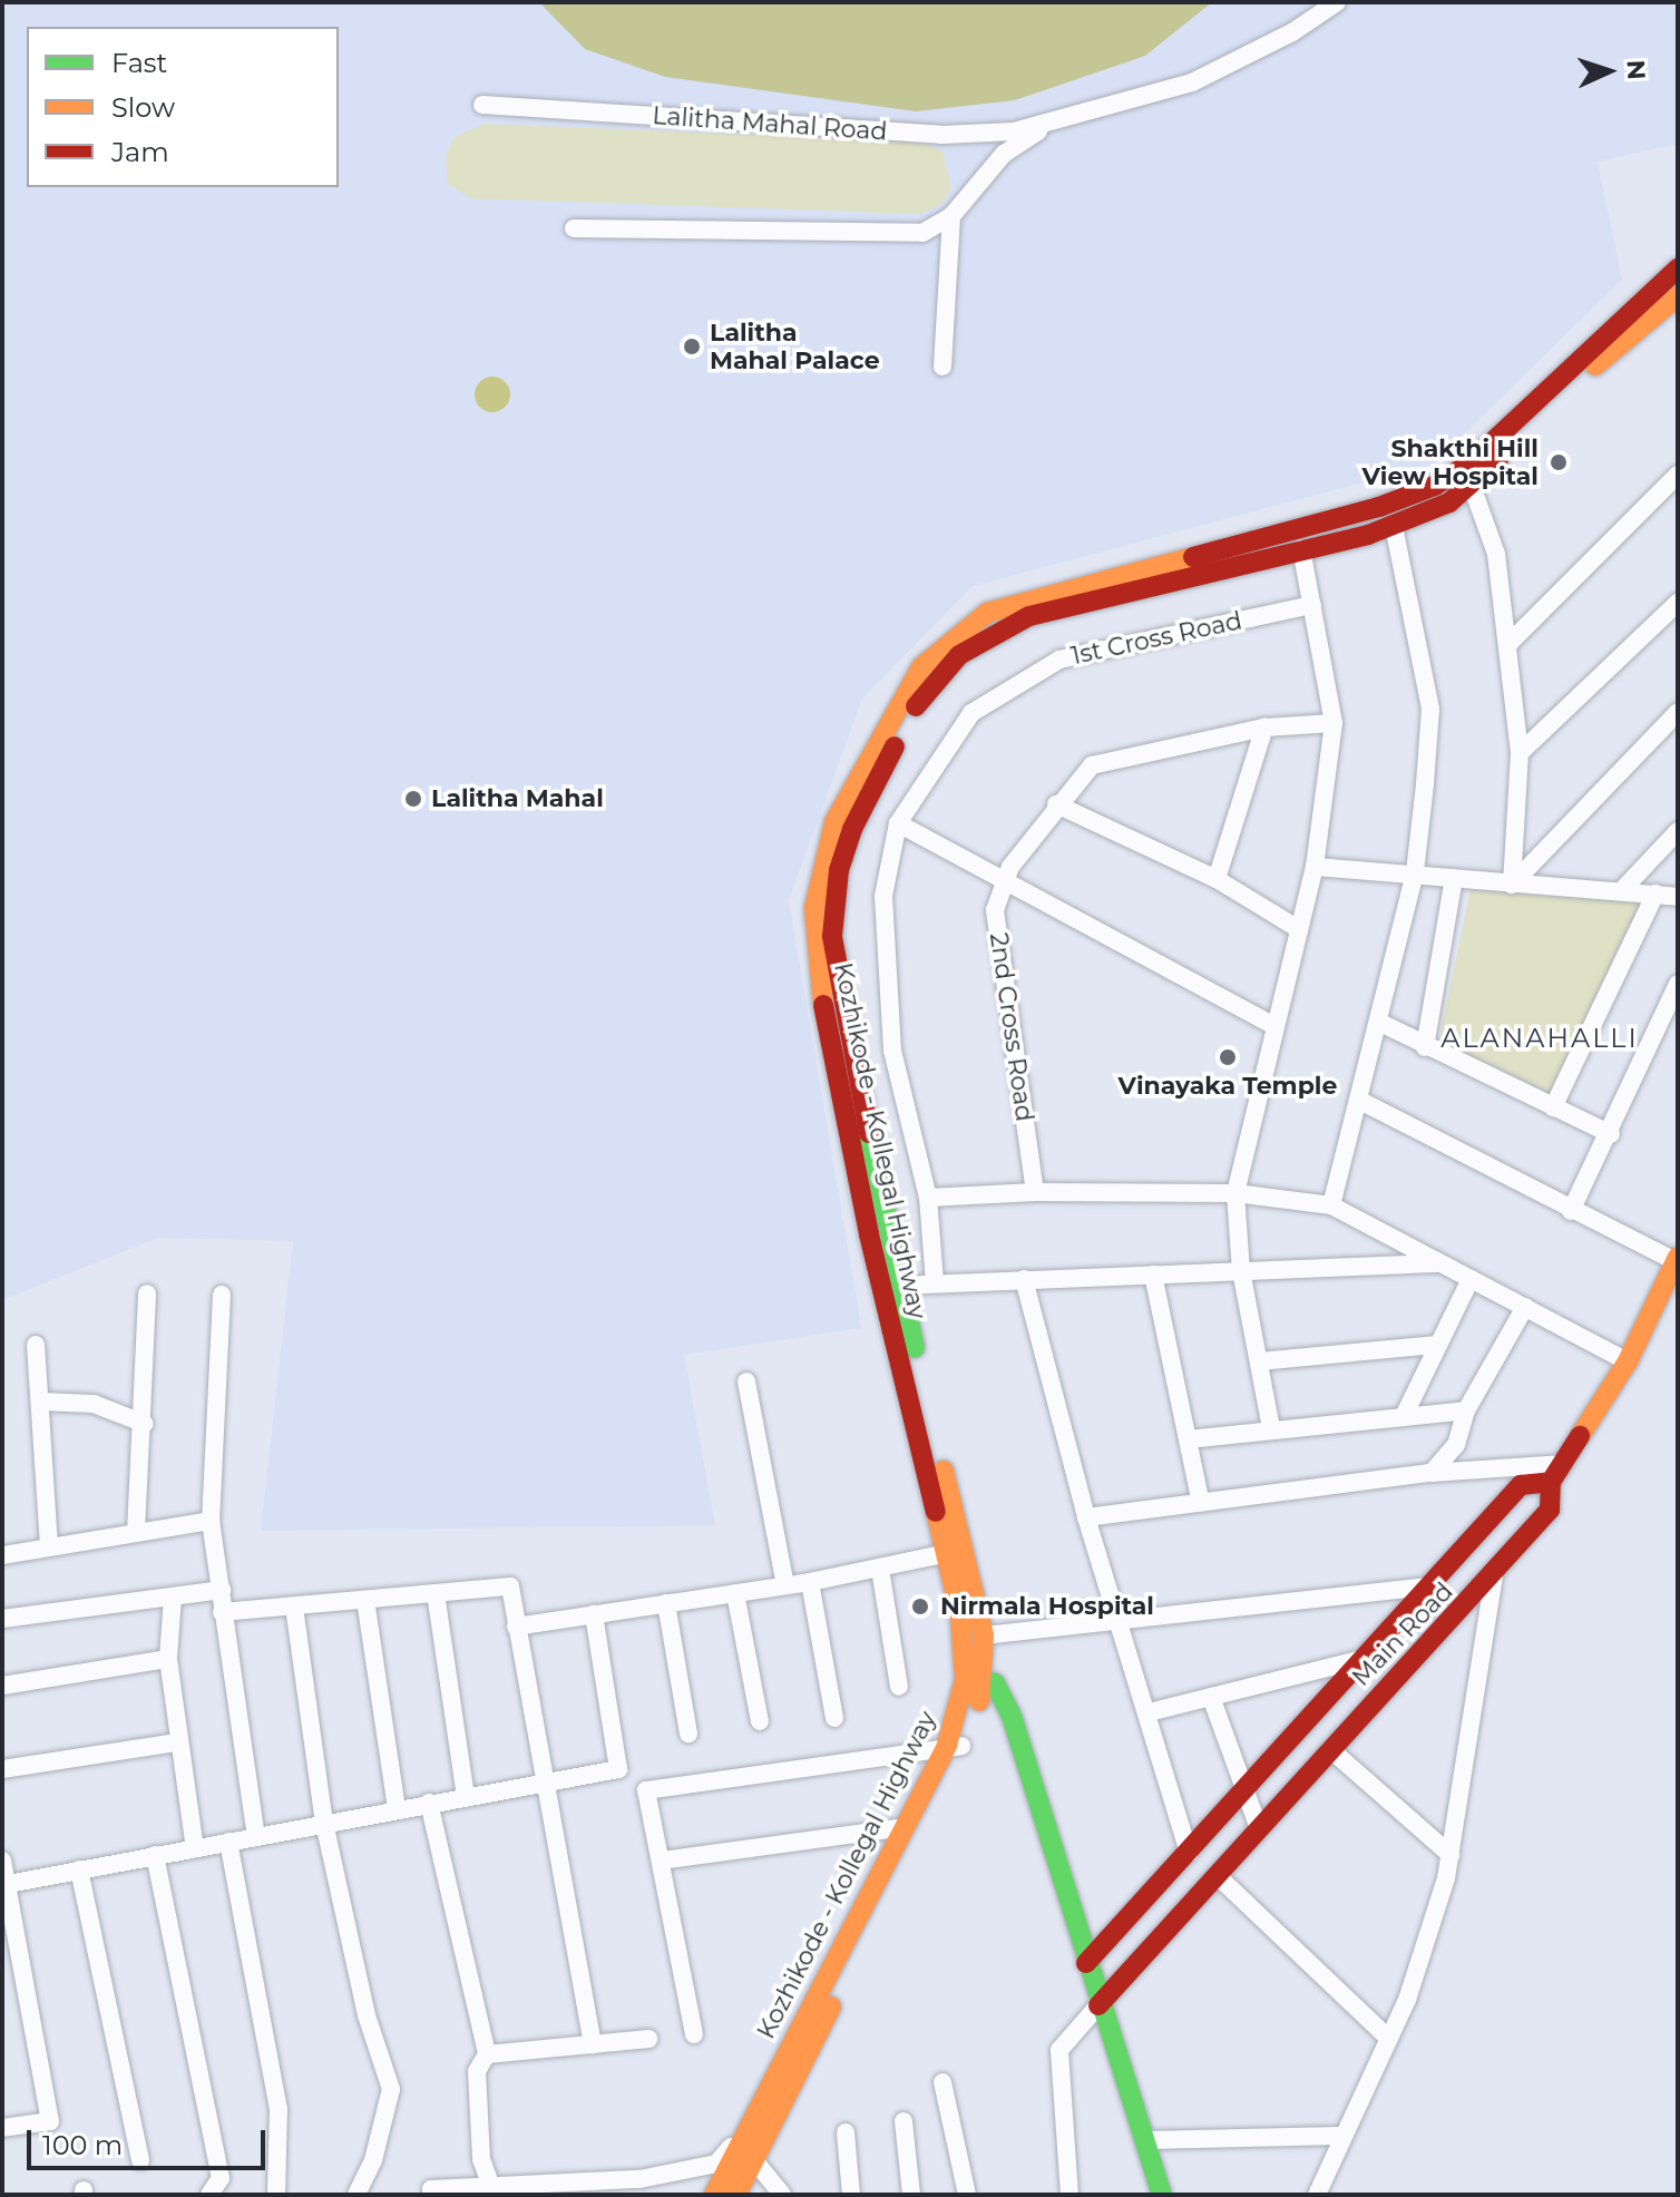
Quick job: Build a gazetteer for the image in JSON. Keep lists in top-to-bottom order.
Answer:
{
  "streets": {
    "main road": ["Kozhikode - Kollegal Highway", "Main Road"],
    "street": ["Lalitha Mahal Road", "1st Cross Road", "2nd Cross Road"]
  },
  "districts": ["ALANAHALLI"],
  "places": [
    "Lalitha Mahal Palace",
    "Shakthi Hill View Hospital",
    "Lalitha Mahal",
    "Vinayaka Temple",
    "Nirmala Hospital"
  ],
  "legend": ["Fast", "Slow", "Jam"],
  "scale_bar": "100 m",
  "north": "right"
}
